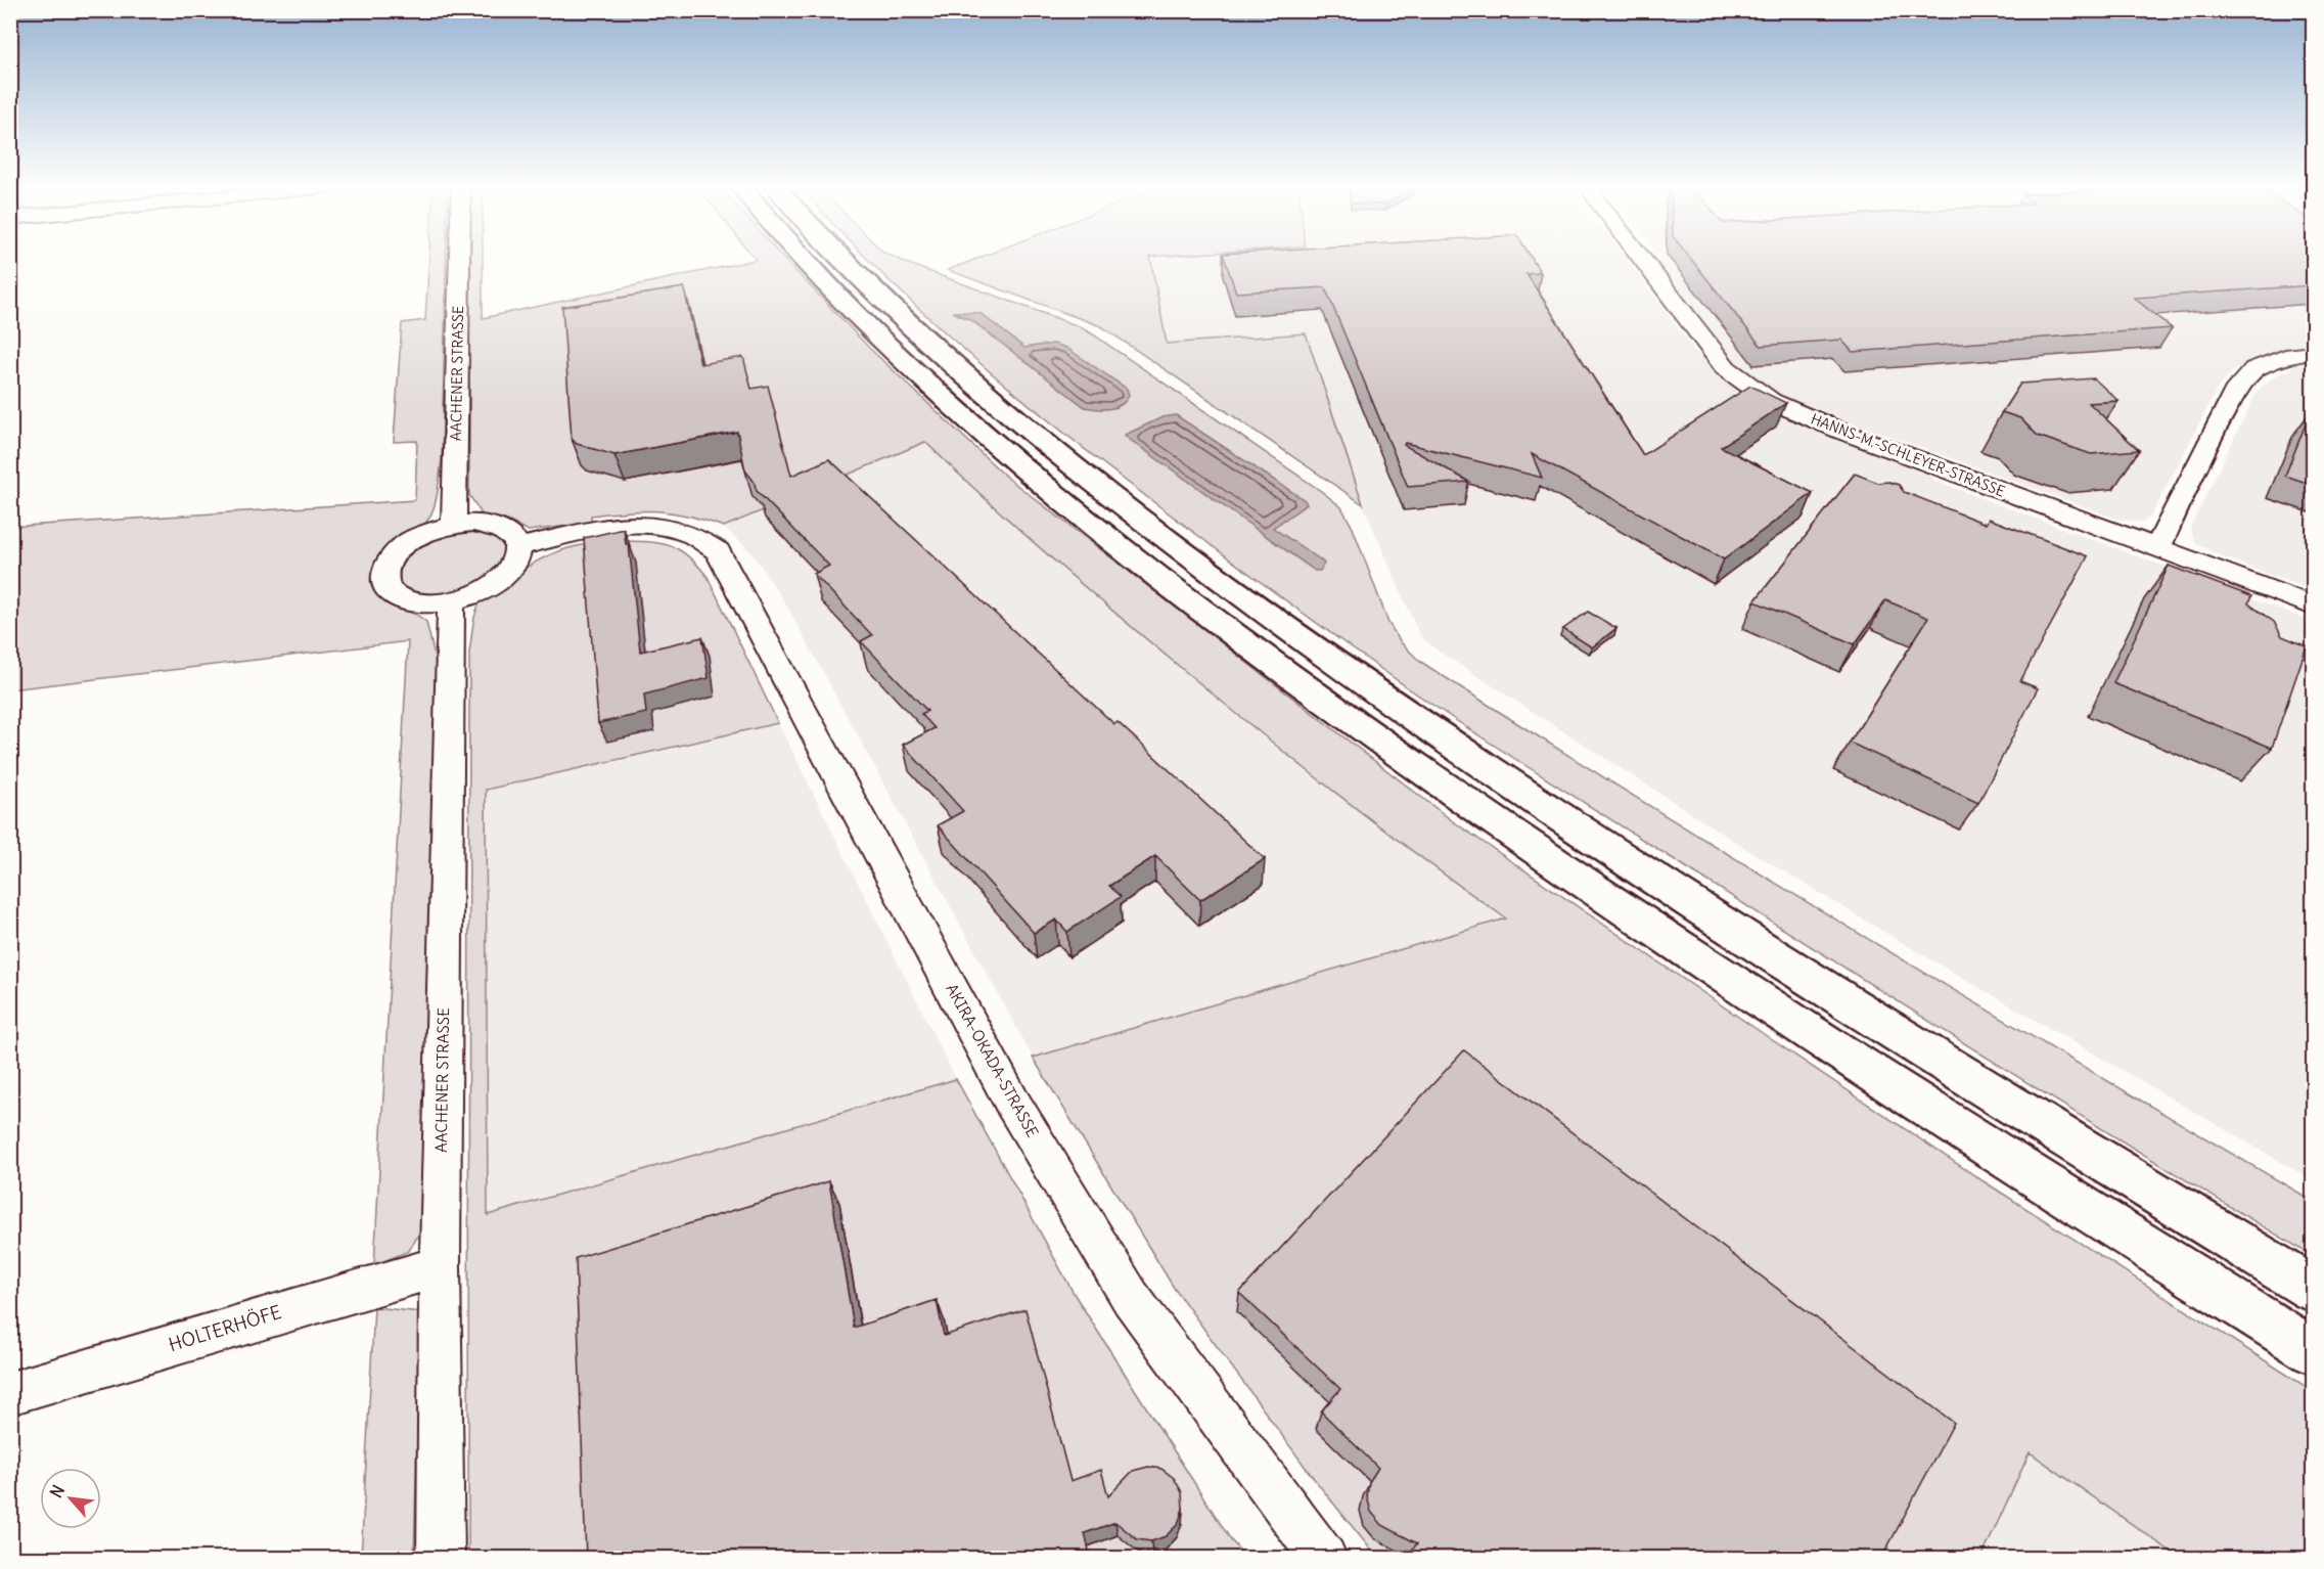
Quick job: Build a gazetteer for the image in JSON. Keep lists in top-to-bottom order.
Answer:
{
  "streets": {
    "street": [
      "AACHENER STRASSE",
      "HANNS-M.-SCHLEYER-STRASSE",
      "AKIRA-OKADA-STRASSE",
      "HOLTERHÖFE"
    ]
  },
  "crossings": [
    ["AACHENER STRASSE", "HOLTERHÖFE"]
  ],
  "north": "top left"
}
